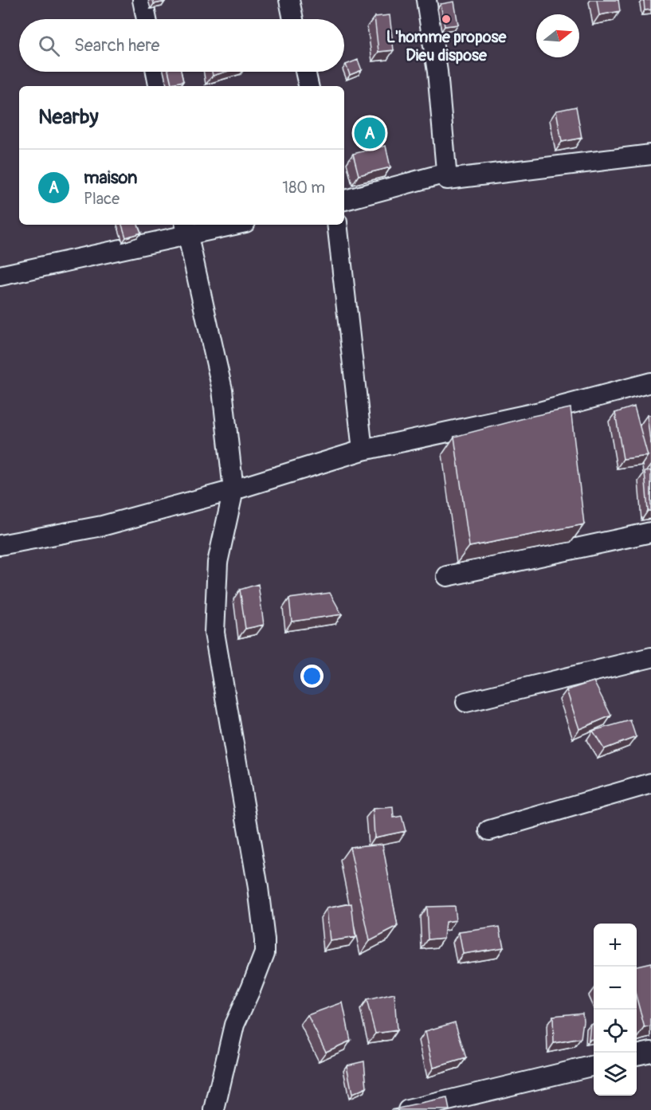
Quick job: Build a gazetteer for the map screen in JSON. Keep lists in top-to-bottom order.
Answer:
{
  "places": ["L'homme propose Dieu dispose"],
  "north": "right",
  "page": {
    "search": "Search here",
    "heading": "Nearby",
    "pins": "A",
    "list": [
      {
        "mark": "A",
        "name": "maison",
        "note": "Place",
        "value": "180 m"
      }
    ],
    "map_buttons": ["+", "−"]
  }
}
